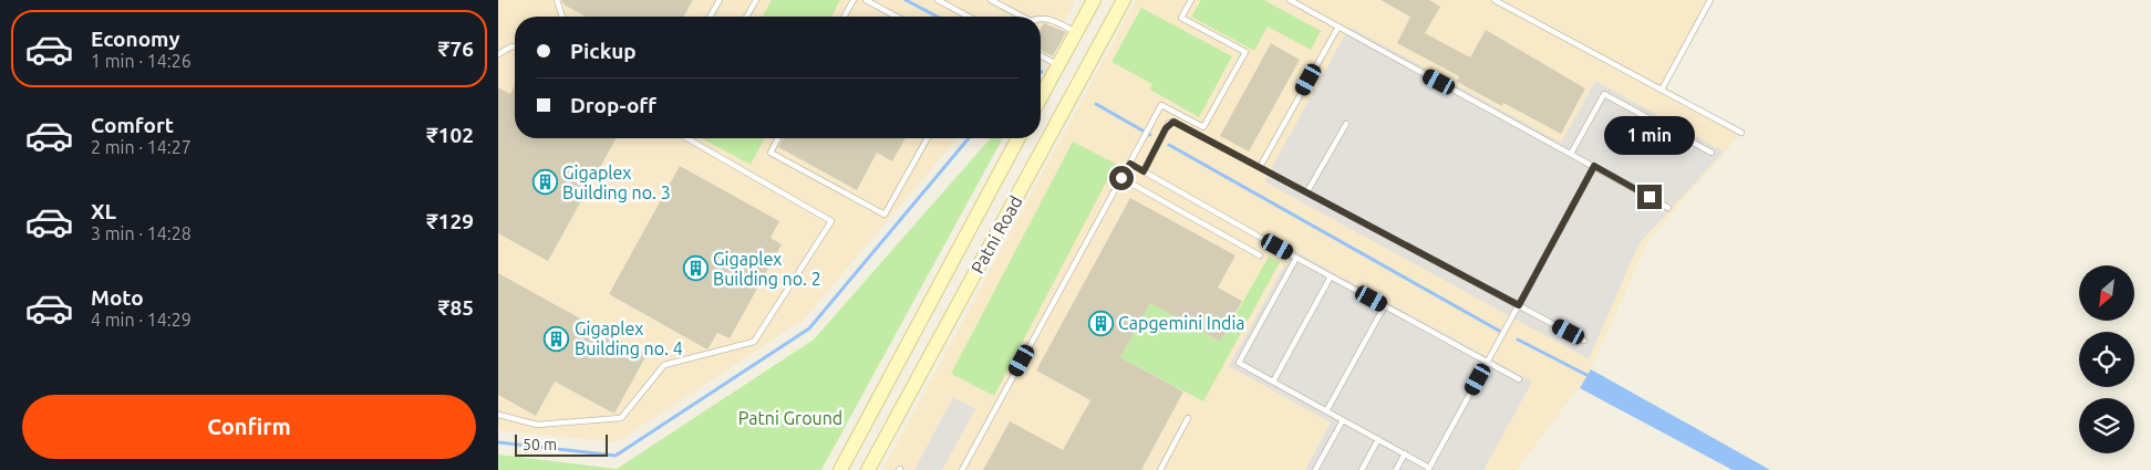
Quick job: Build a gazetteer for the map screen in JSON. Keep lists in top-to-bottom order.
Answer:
{
  "streets": {
    "main road": ["Patni Road"]
  },
  "parks": ["Patni Ground"],
  "places": {
    "building": [
      "Gigaplex Building no. 3",
      "Gigaplex Building no. 2",
      "Capgemini India",
      "Gigaplex Building no. 4"
    ]
  },
  "scale_bar": "50 m",
  "north": "bottom left",
  "page": {
    "list": [
      {
        "name": "Economy",
        "note": "1 min · 14:26",
        "value": "₹76"
      },
      {
        "name": "Comfort",
        "note": "2 min · 14:27",
        "value": "₹102"
      },
      {
        "name": "XL",
        "note": "3 min · 14:28",
        "value": "₹129"
      },
      {
        "name": "Moto",
        "note": "4 min · 14:29",
        "value": "₹85"
      }
    ],
    "banner": ["Pickup", "Drop-off"],
    "bubble": "1 min",
    "buttons": "Confirm",
    "scale": "50 m"
  }
}
